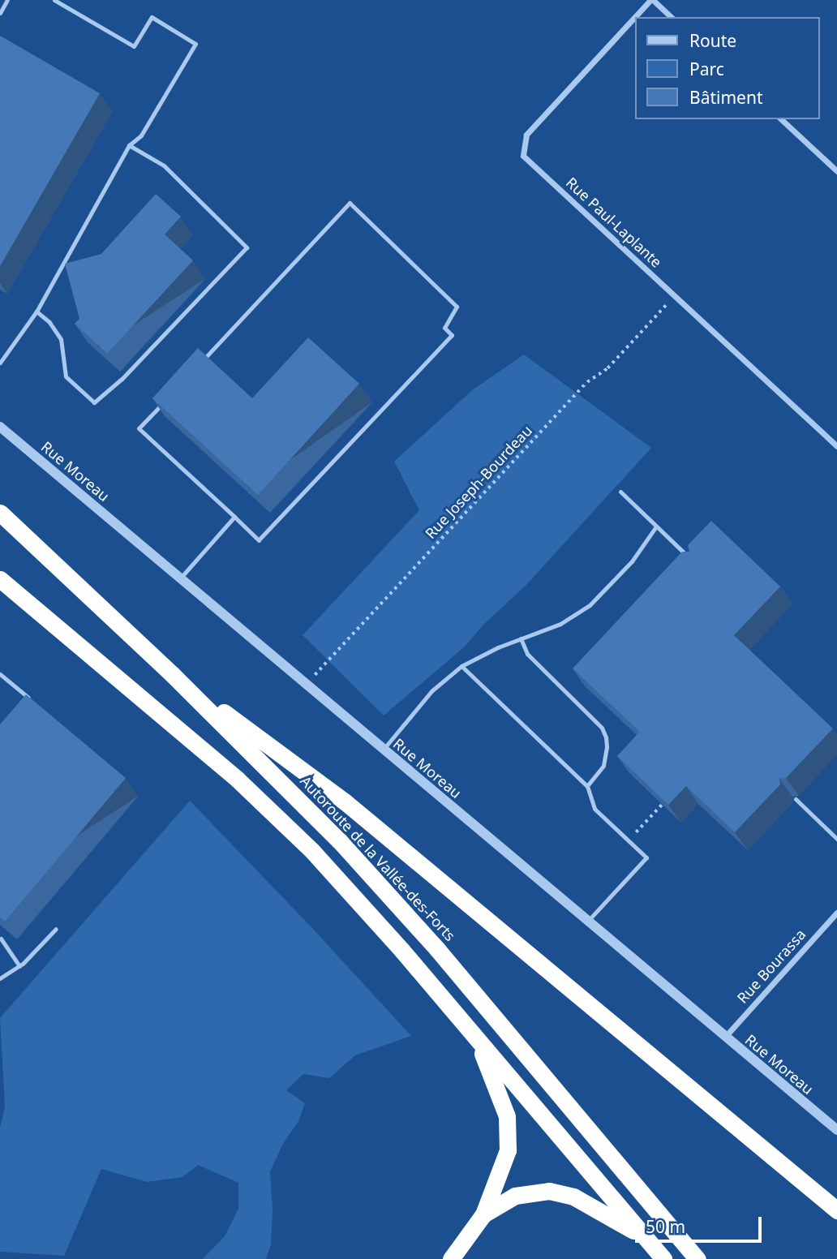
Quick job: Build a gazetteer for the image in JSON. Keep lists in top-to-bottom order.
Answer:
{
  "streets": {
    "highway": ["Autoroute de la Vallée-des-Forts"],
    "street": ["Rue Paul-Laplante", "Rue Moreau", "Rue Bourassa"],
    "path": ["Rue Joseph-Bourdeau"]
  },
  "crossings": [
    ["Rue Moreau", "Rue Bourassa"]
  ],
  "legend": ["Route", "Parc", "Bâtiment"],
  "scale_bar": "50 m"
}
